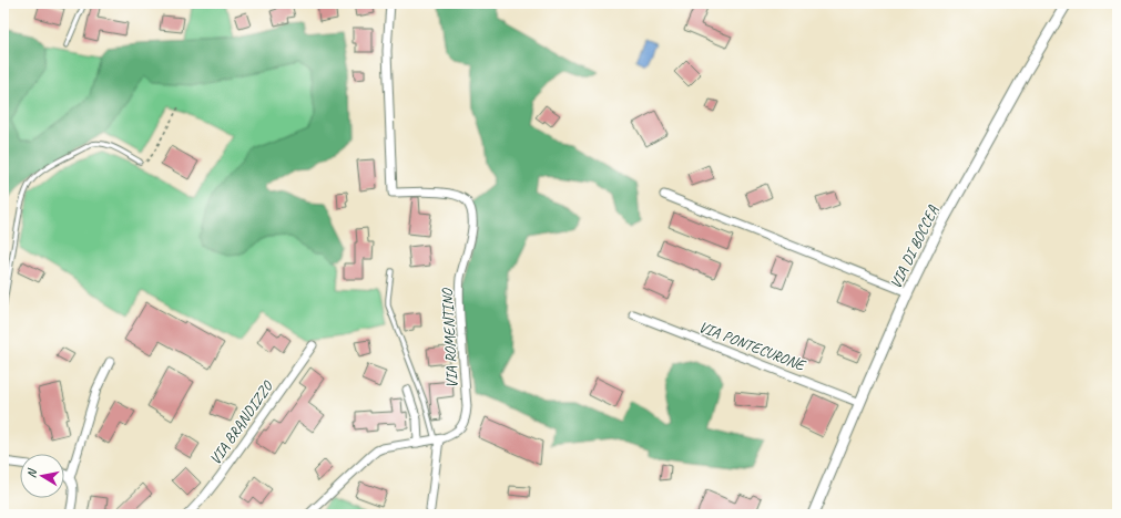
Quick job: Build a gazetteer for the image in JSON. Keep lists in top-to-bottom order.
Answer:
{
  "streets": {
    "street": [
      "VIA DI BOCCEA",
      "VIA ROMENTINO",
      "VIA PONTECURONE",
      "VIA BRANDIZZO"
    ]
  },
  "crossings": [
    ["VIA DI BOCCEA", "VIA PONTECURONE"]
  ],
  "north": "left"
}
